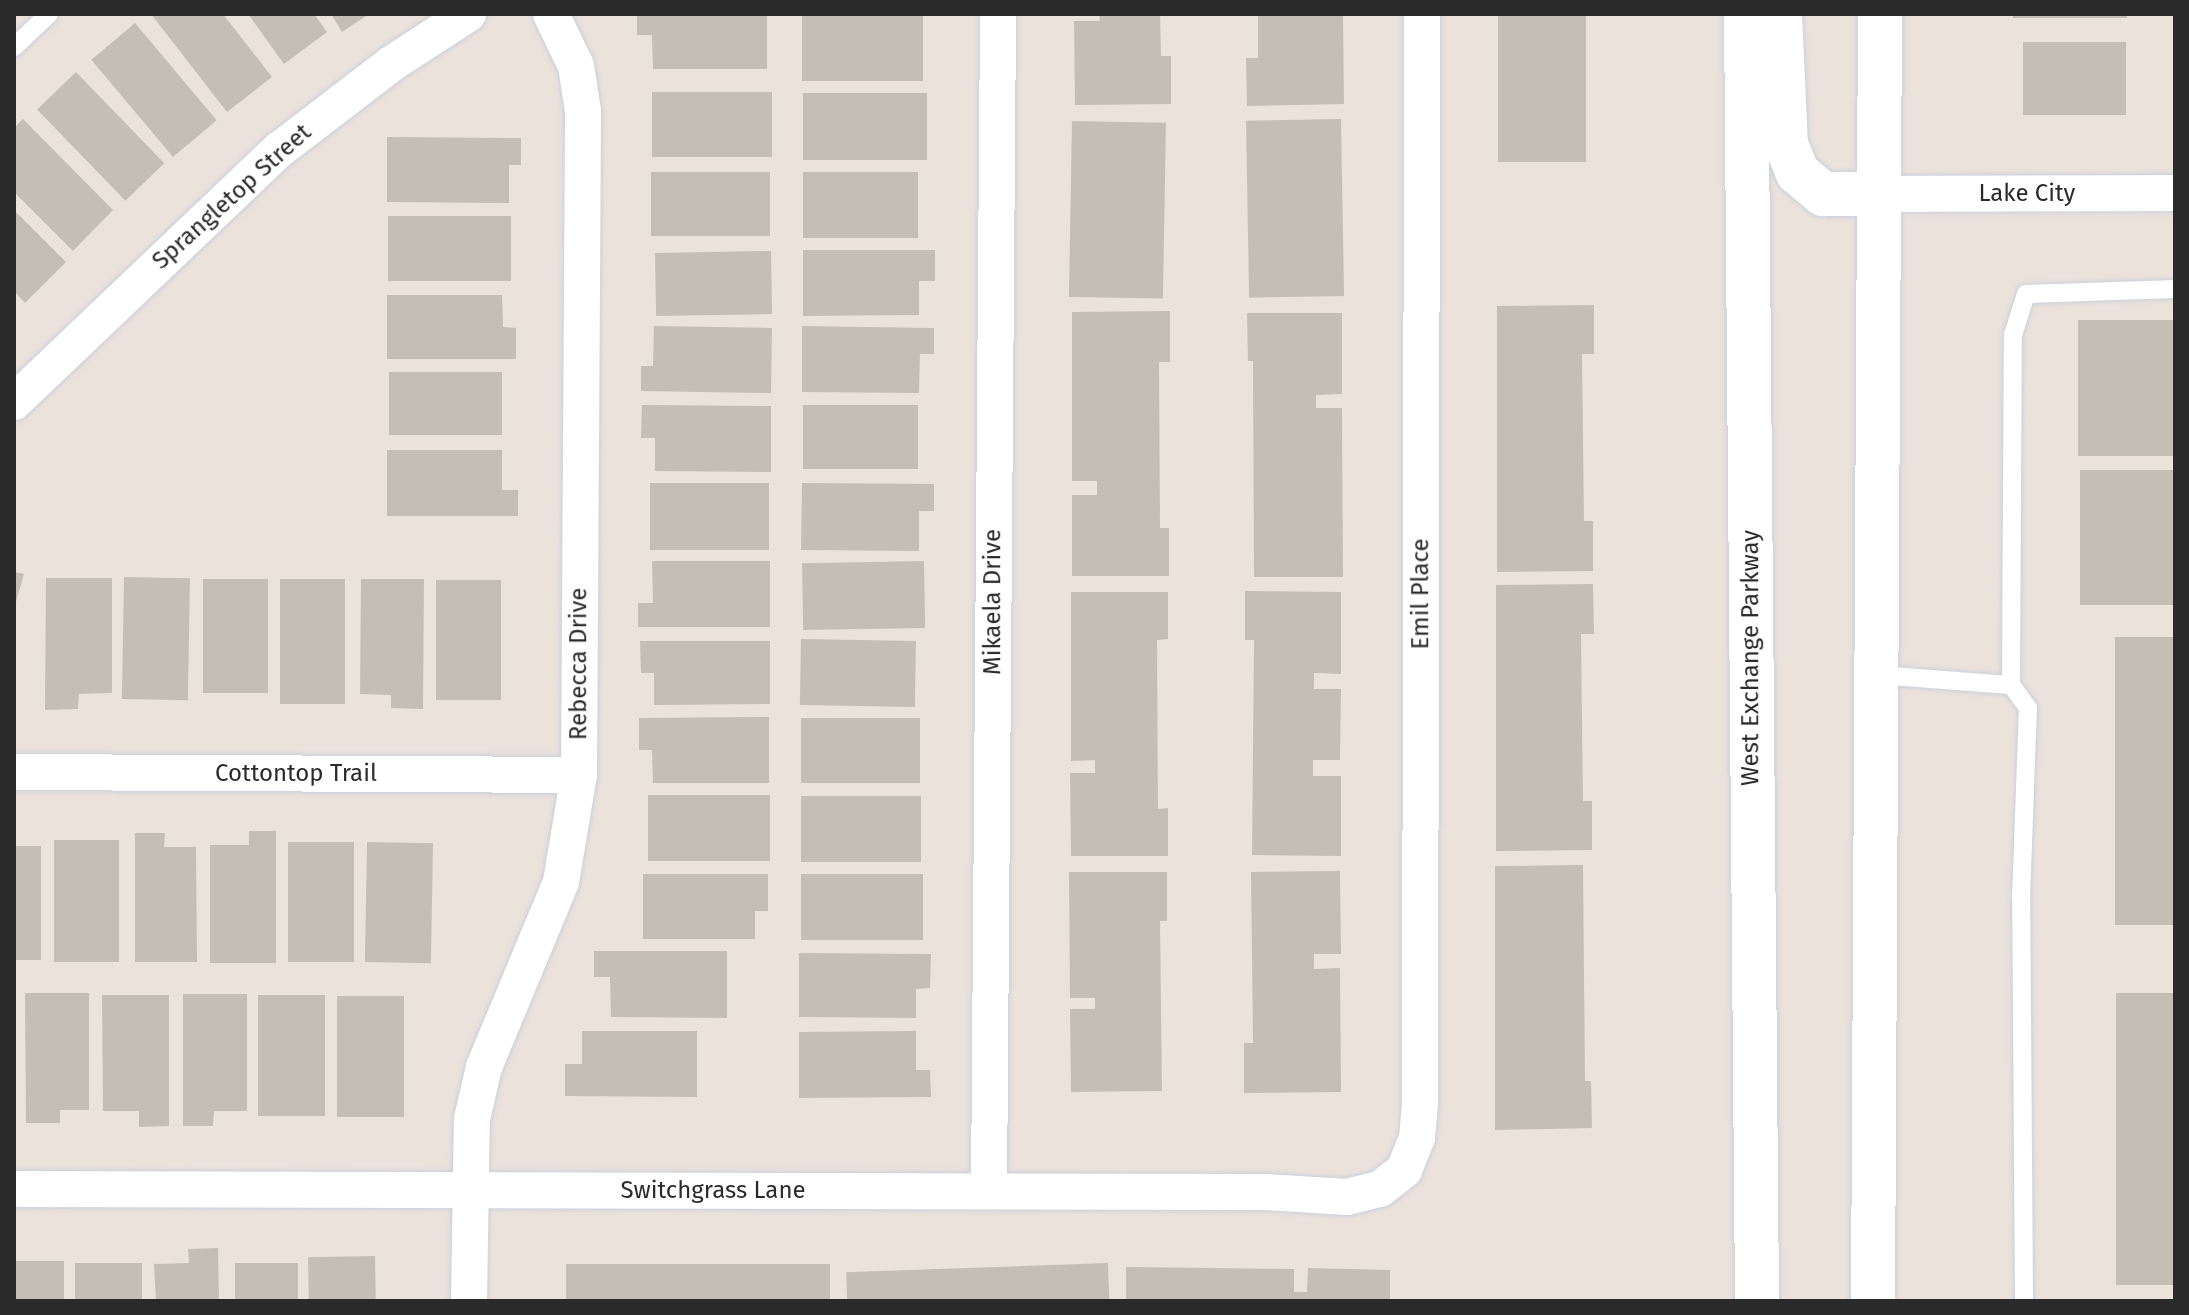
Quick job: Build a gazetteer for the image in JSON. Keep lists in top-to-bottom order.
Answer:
{
  "streets": {
    "main road": ["West Exchange Parkway"],
    "street": [
      "Lake City",
      "Sprangletop Street",
      "Emil Place",
      "Mikaela Drive",
      "Rebecca Drive",
      "Cottontop Trail",
      "Switchgrass Lane"
    ]
  },
  "crossings": [
    ["Emil Place", "Switchgrass Lane"],
    ["Mikaela Drive", "Switchgrass Lane"],
    ["Rebecca Drive", "Cottontop Trail"],
    ["Rebecca Drive", "Switchgrass Lane"]
  ]
}
